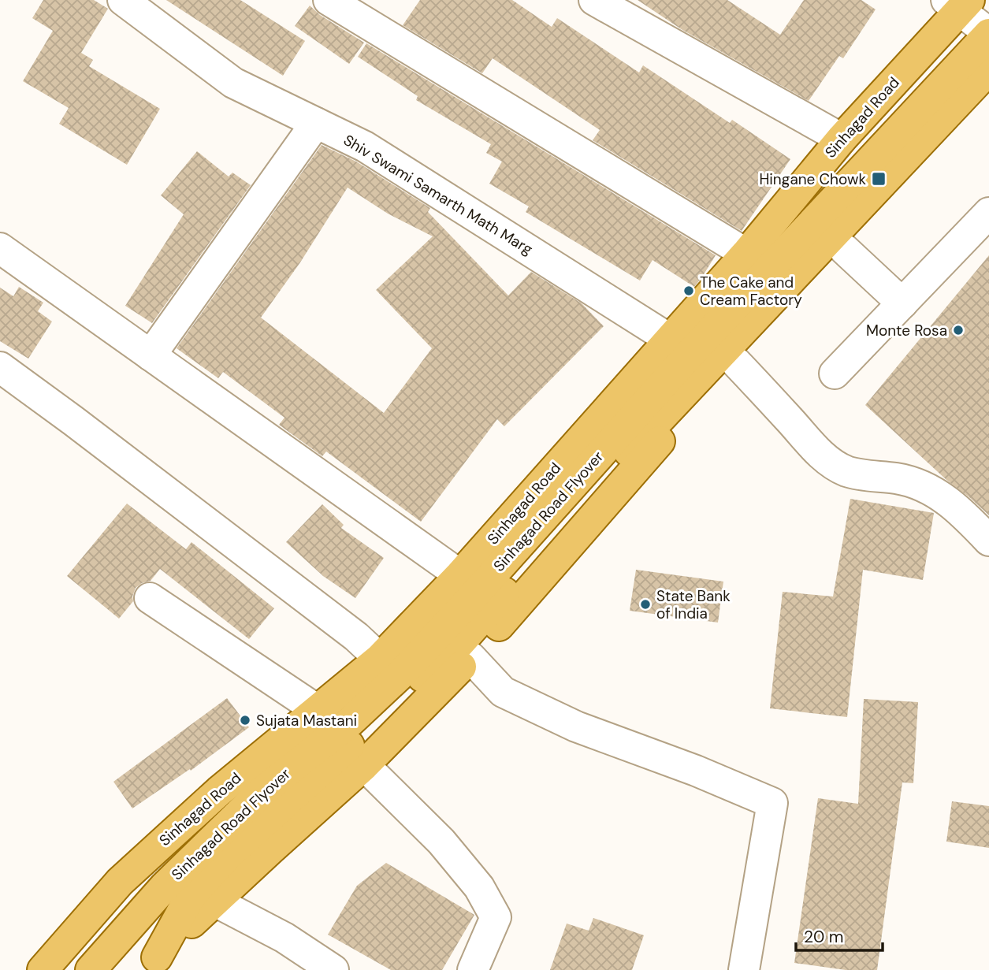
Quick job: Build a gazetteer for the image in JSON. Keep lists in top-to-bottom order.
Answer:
{
  "streets": {
    "main road": ["Sinhagad Road", "Sinhagad Road Flyover"],
    "street": ["Shiv Swami Samarth Math Marg"]
  },
  "crossings": [
    ["Sinhagad Road", "Shiv Swami Samarth Math Marg"]
  ],
  "places": {
    "transit": ["Hingane Chowk"],
    "other": [
      "The Cake and Cream Factory",
      "Monte Rosa",
      "State Bank of India",
      "Sujata Mastani"
    ]
  },
  "scale_bar": "20 m"
}
